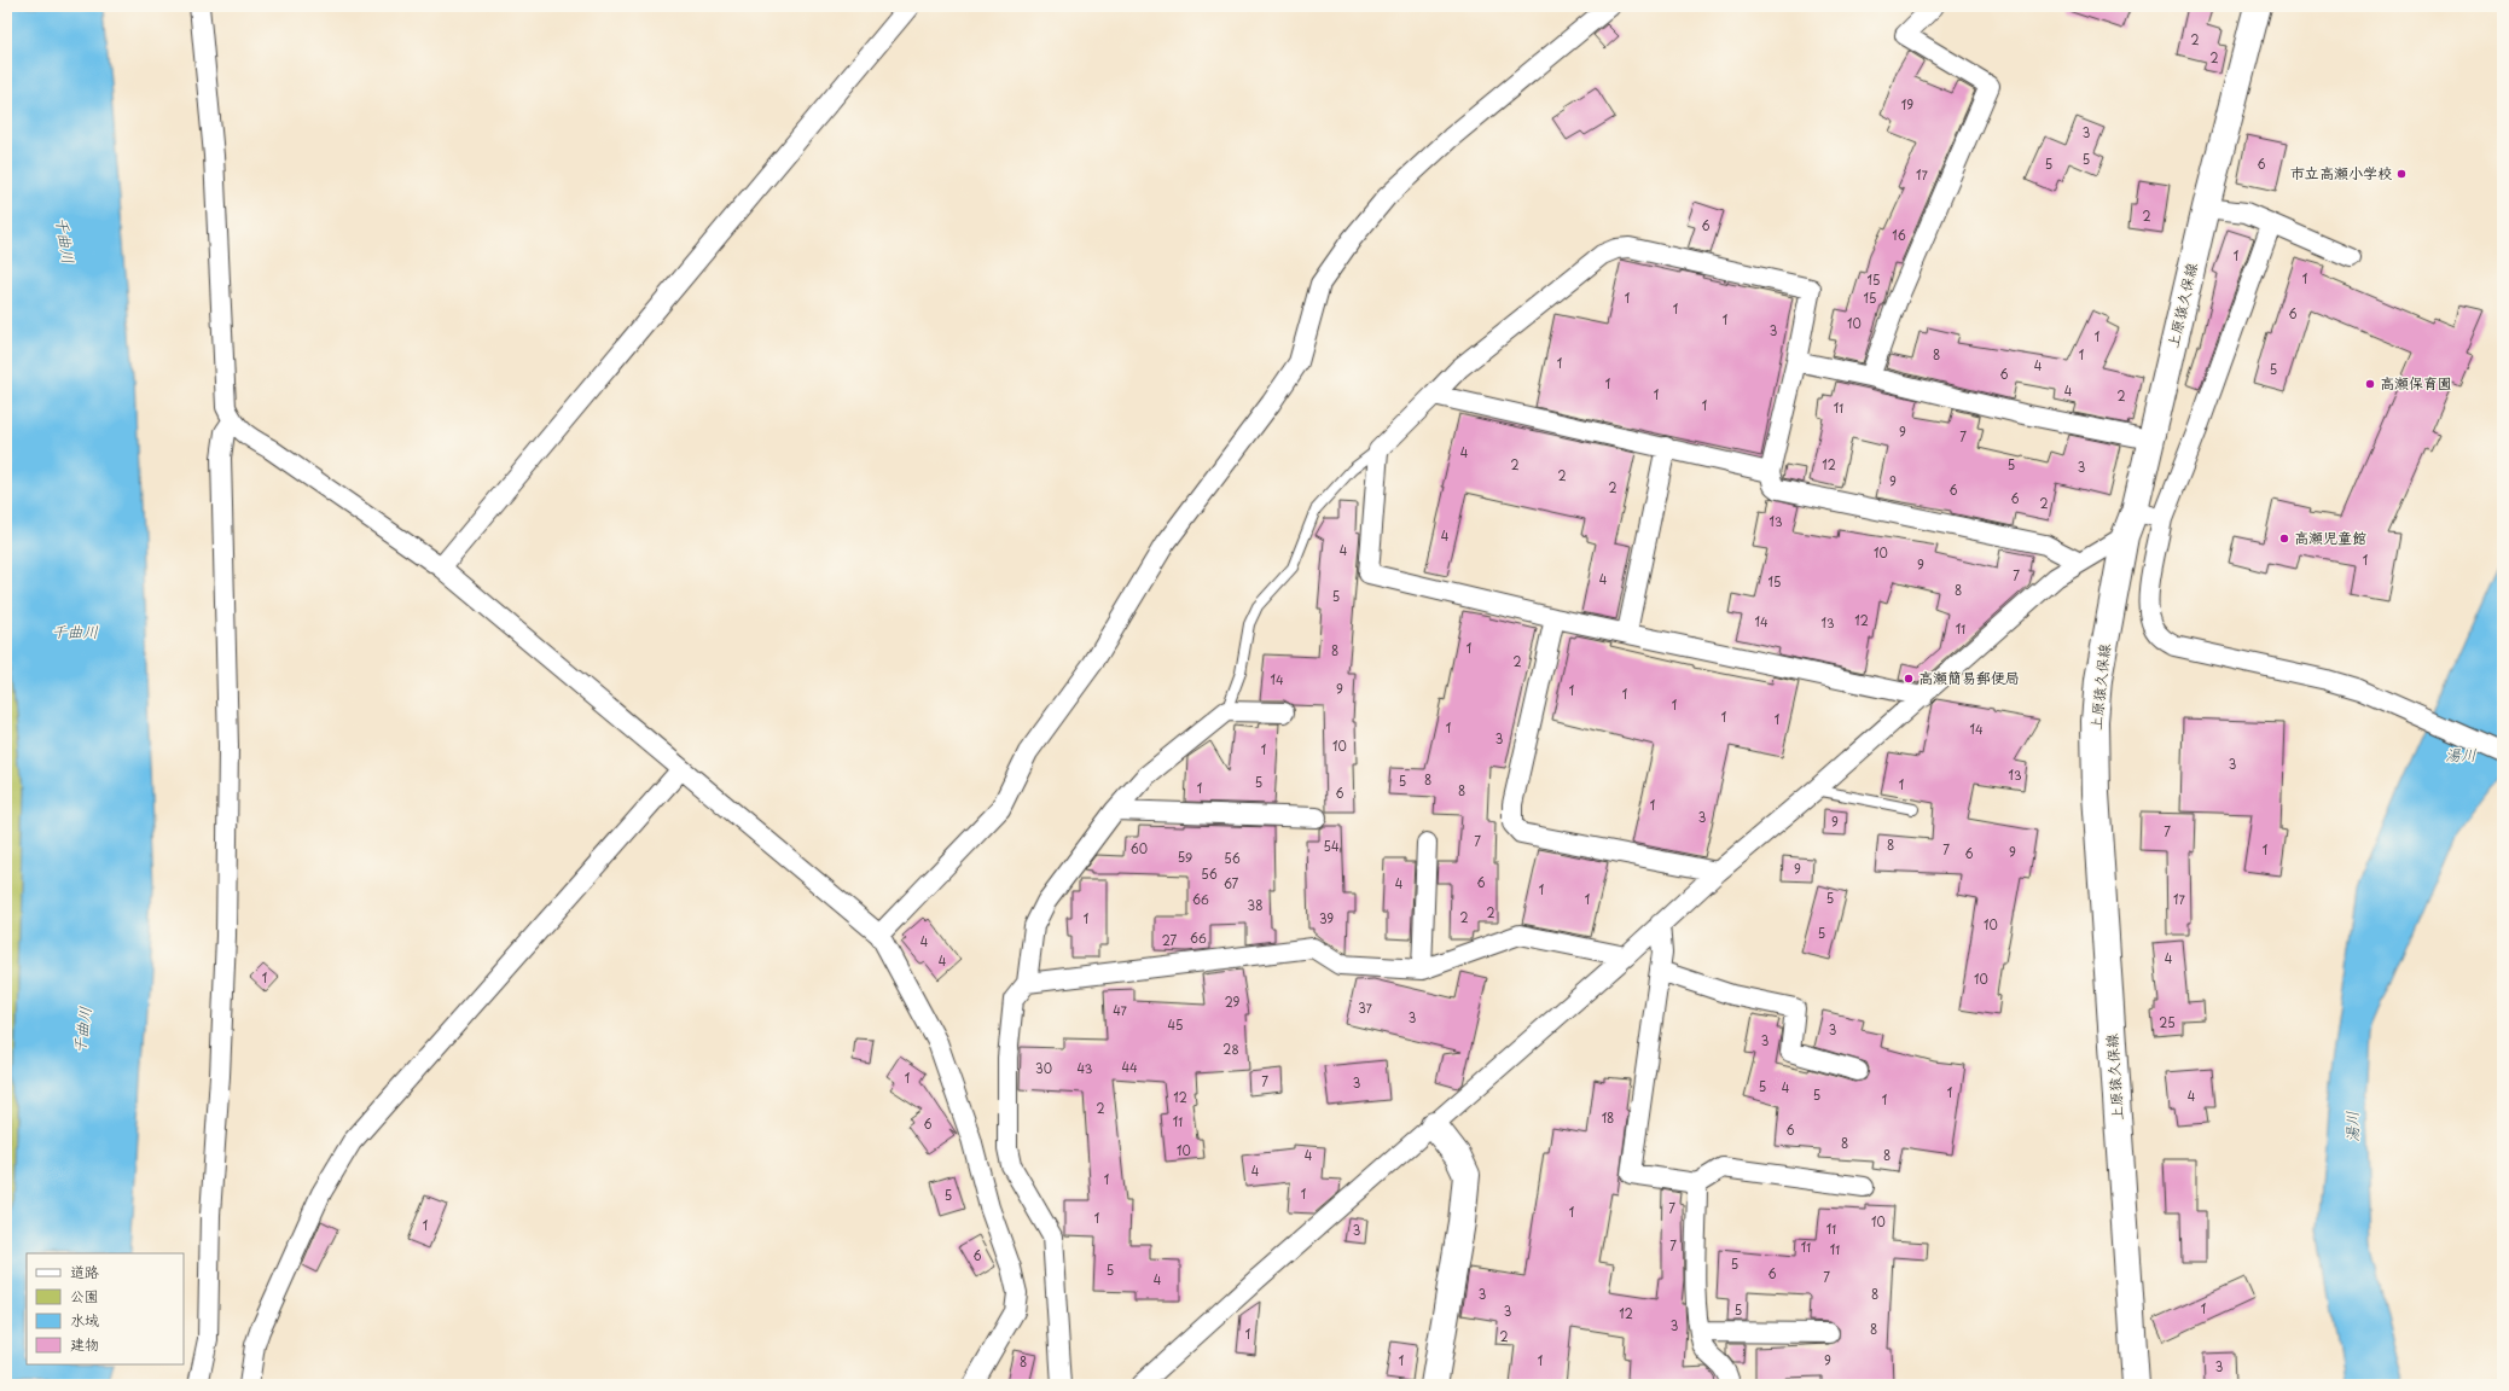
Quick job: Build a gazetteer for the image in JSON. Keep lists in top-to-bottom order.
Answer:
{
  "streets": {
    "main road": ["上原猿久保線"]
  },
  "water": ["千曲川", "湯川"],
  "places": [
    "市立高瀬小学校",
    "高瀬保育園",
    "高瀬児童館",
    "高瀬簡易郵便局"
  ],
  "house_numbers": [
    "2",
    "2",
    "19",
    "3",
    "5",
    "5",
    "6",
    "17",
    "2",
    "6",
    "16",
    "1",
    "1",
    "15",
    "1",
    "15",
    "1",
    "6",
    "1",
    "10",
    "3",
    "1",
    "8",
    "1",
    "1",
    "4",
    "5",
    "6",
    "1",
    "4",
    "1",
    "2",
    "1",
    "11",
    "9",
    "7",
    "4",
    "2",
    "12",
    "5",
    "3",
    "2",
    "9",
    "2",
    "6",
    "6",
    "2",
    "13",
    "4",
    "4",
    "10",
    "1",
    "9",
    "7",
    "4",
    "15",
    "8",
    "5",
    "12",
    "14",
    "13",
    "11",
    "1",
    "8",
    "2",
    "14",
    "9",
    "1",
    "1",
    "1",
    "1",
    "1",
    "1",
    "14",
    "3",
    "10",
    "1",
    "3",
    "13",
    "8",
    "5",
    "5",
    "1",
    "1",
    "8",
    "6",
    "1",
    "3",
    "9",
    "7",
    "7",
    "8",
    "54",
    "60",
    "7",
    "1",
    "9",
    "6",
    "59",
    "56",
    "9",
    "56",
    "6",
    "67",
    "4",
    "1",
    "5",
    "66",
    "1",
    "17",
    "38",
    "2",
    "2",
    "1",
    "39",
    "10",
    "5",
    "66",
    "27",
    "4",
    "4",
    "4",
    "1",
    "10",
    "29",
    "37",
    "47",
    "3",
    "25",
    "45",
    "3",
    "3",
    "28",
    "44",
    "30",
    "43",
    "1",
    "7",
    "3",
    "5",
    "4",
    "1",
    "5",
    "4",
    "12",
    "1",
    "2",
    "18",
    "11",
    "6",
    "6",
    "8",
    "10",
    "4",
    "8",
    "4",
    "1",
    "1",
    "5",
    "7",
    "1",
    "1",
    "10",
    "1",
    "11",
    "3",
    "7",
    "11",
    "11",
    "6",
    "5",
    "5",
    "6",
    "7",
    "4",
    "3",
    "8",
    "1",
    "5",
    "3",
    "12",
    "3",
    "8",
    "1",
    "2",
    "1",
    "1",
    "9",
    "8",
    "3"
  ],
  "legend": [
    "道路",
    "公園",
    "水域",
    "建物"
  ]
}
